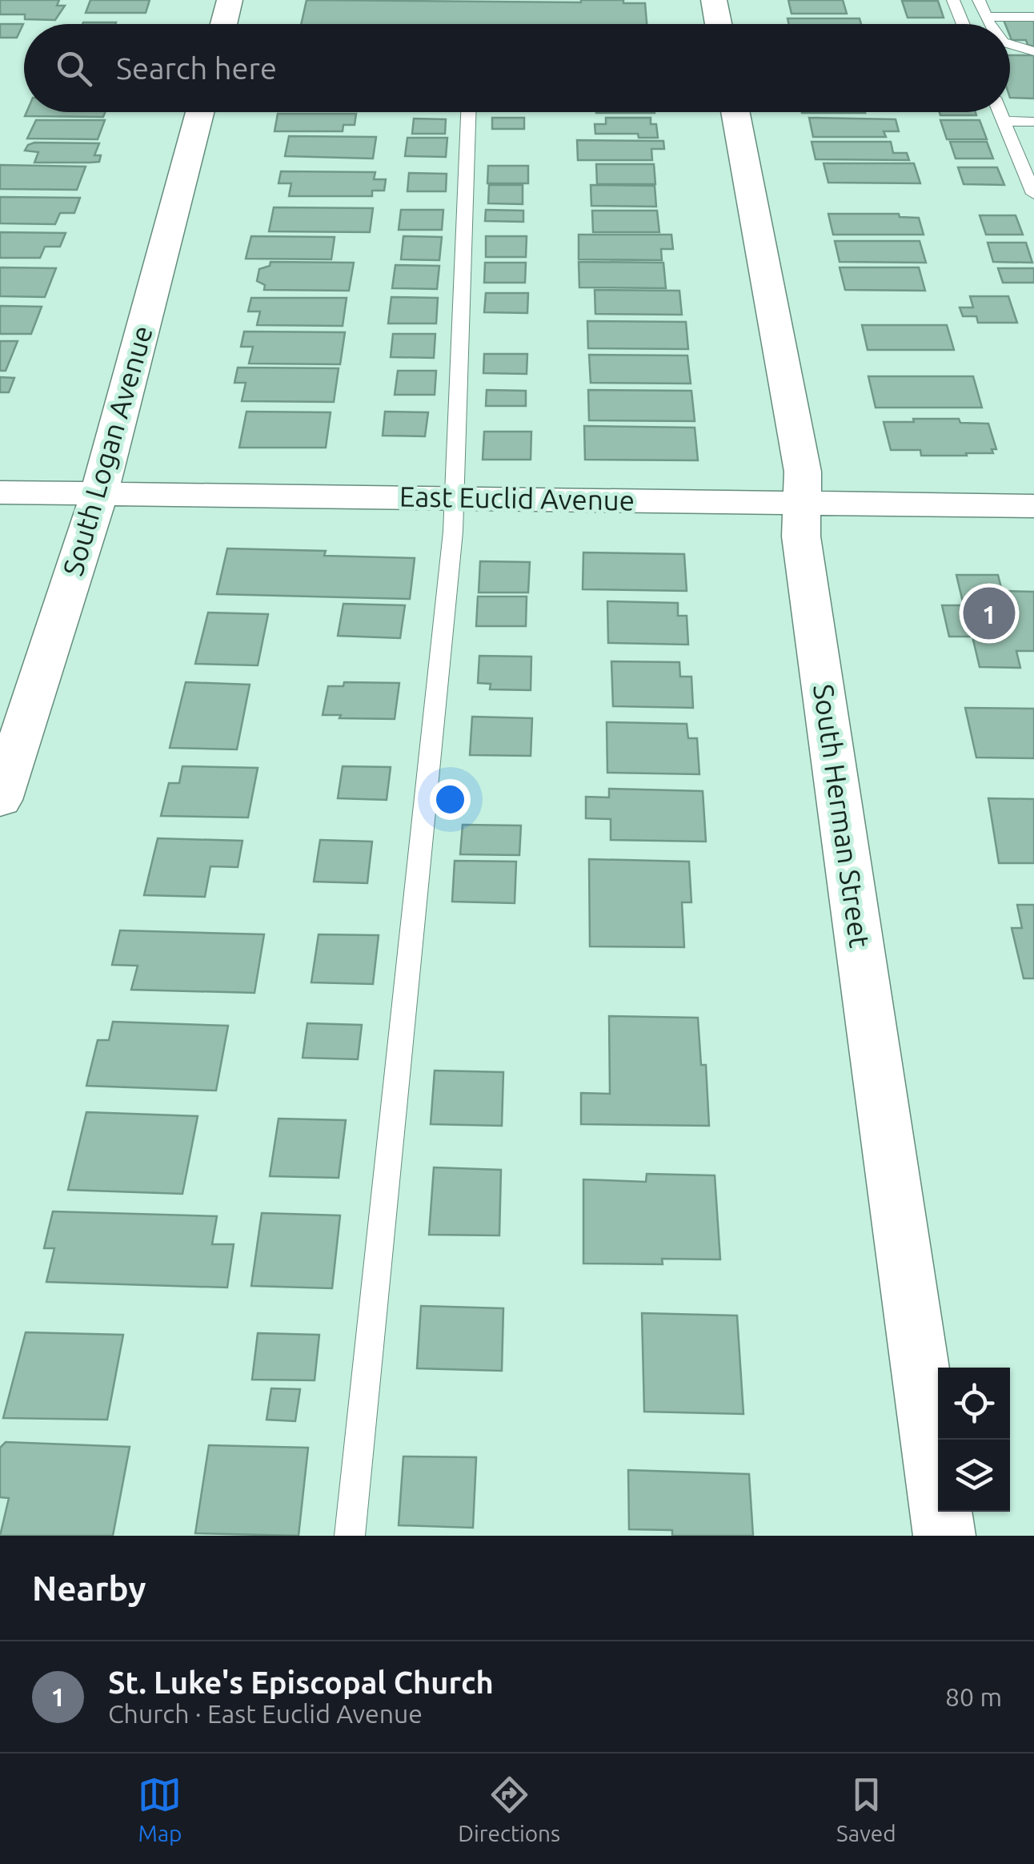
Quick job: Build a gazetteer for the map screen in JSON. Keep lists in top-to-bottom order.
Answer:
{
  "streets": {
    "street": ["South Logan Avenue", "East Euclid Avenue", "South Herman Street"]
  },
  "crossings": [
    ["South Logan Avenue", "East Euclid Avenue"],
    ["East Euclid Avenue", "South Herman Street"]
  ],
  "page": {
    "search": "Search here",
    "pins": "1",
    "heading": "Nearby",
    "list": [
      {
        "mark": "1",
        "name": "St. Luke's Episcopal Church",
        "note": "Church · East Euclid Avenue",
        "value": "80 m"
      }
    ],
    "nav": ["Map", "Directions", "Saved"]
  }
}
